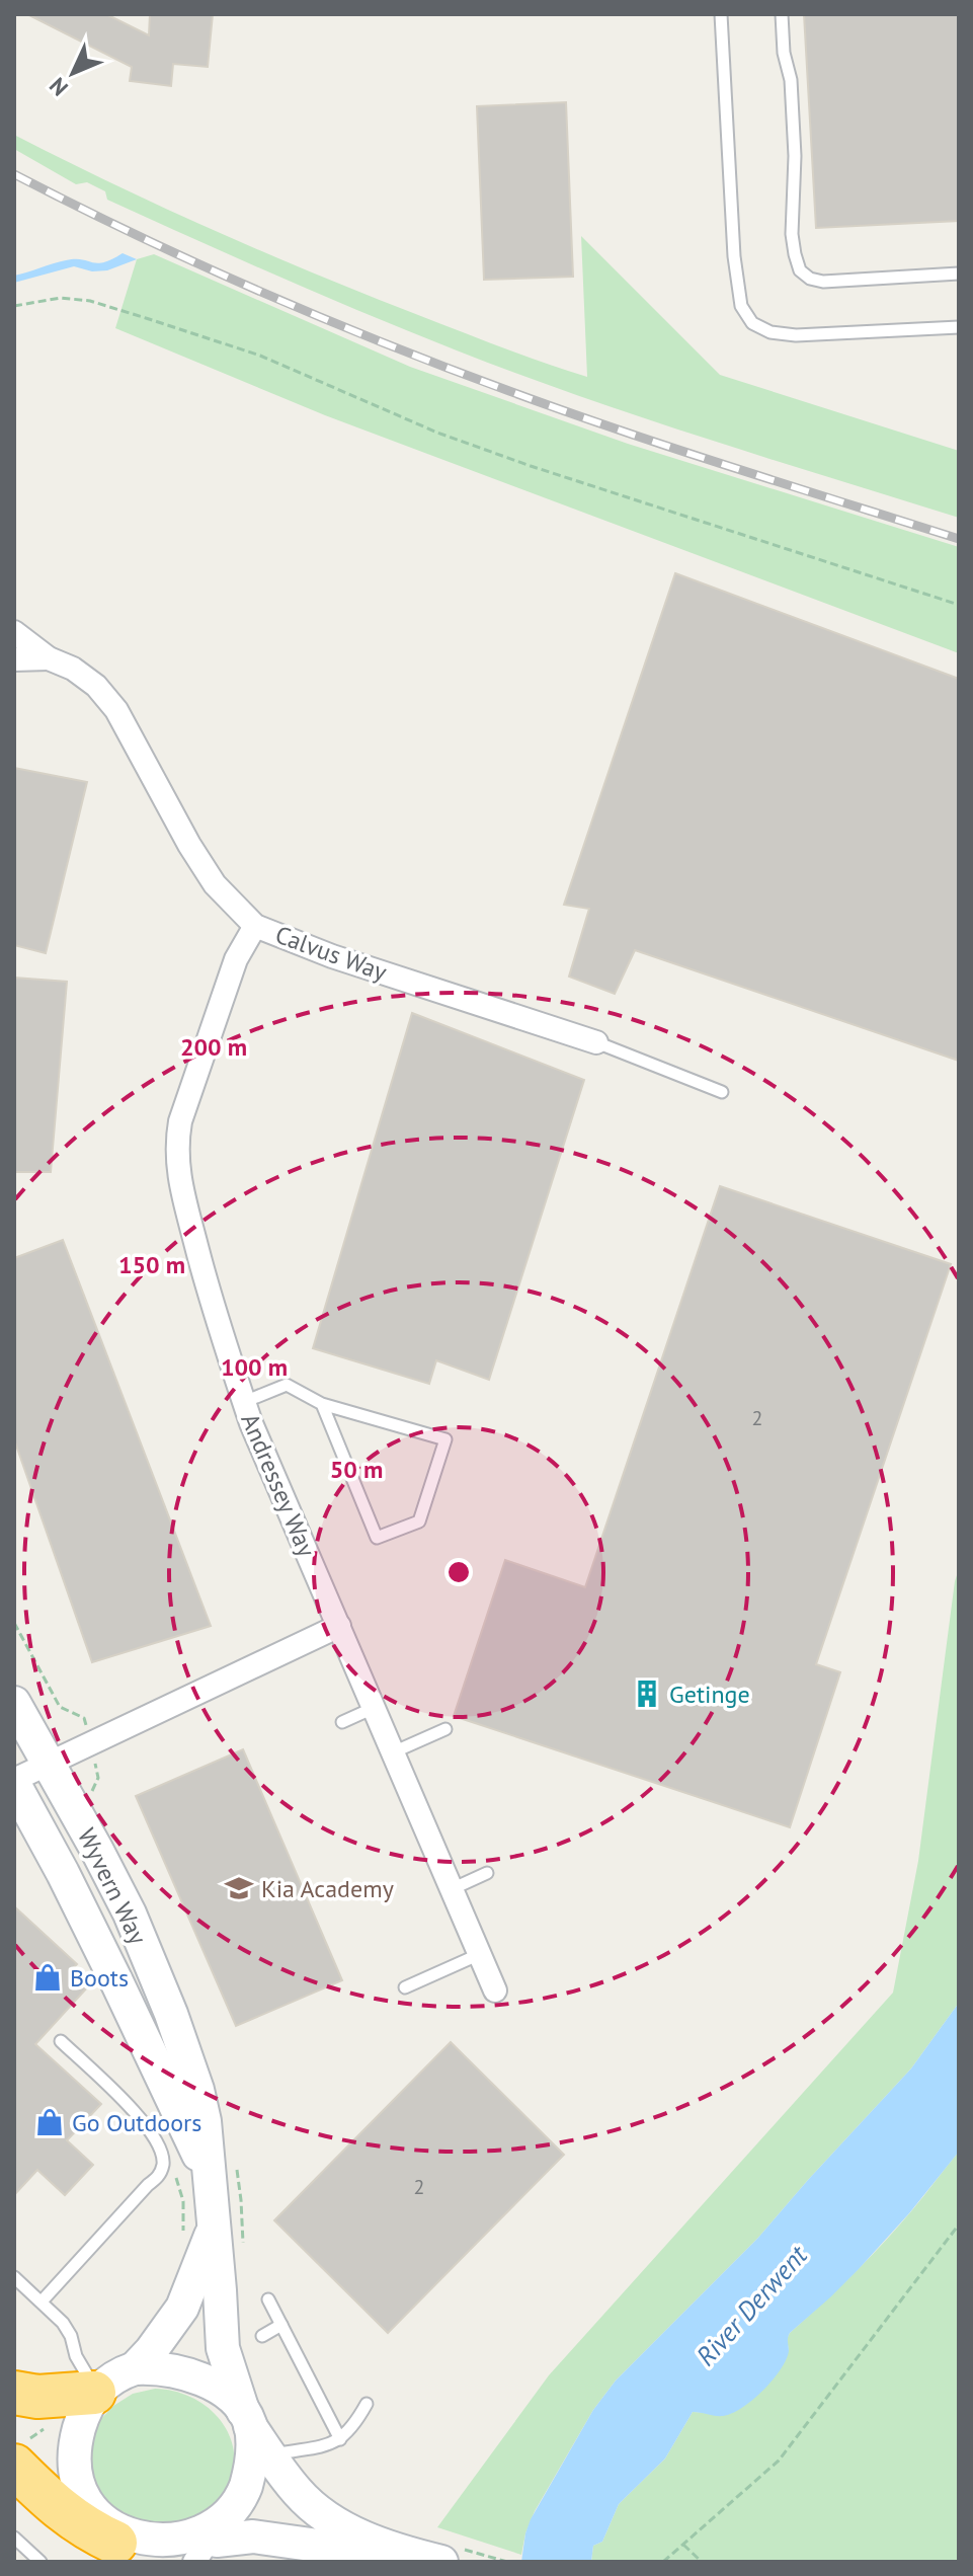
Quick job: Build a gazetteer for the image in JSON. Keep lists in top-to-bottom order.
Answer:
{
  "streets": {
    "street": ["Calvus Way", "Andressey Way", "Wyvern Way"]
  },
  "crossings": [
    ["Calvus Way", "Andressey Way"]
  ],
  "water": ["River Derwent"],
  "places": {
    "building": ["Getinge"],
    "school or university": ["Kia Academy"],
    "shop": ["Boots", "Go Outdoors"]
  },
  "house_numbers": ["2", "2"],
  "north": "bottom left",
  "rings": [
    "200 m",
    "150 m",
    "100 m",
    "50 m"
  ]
}
